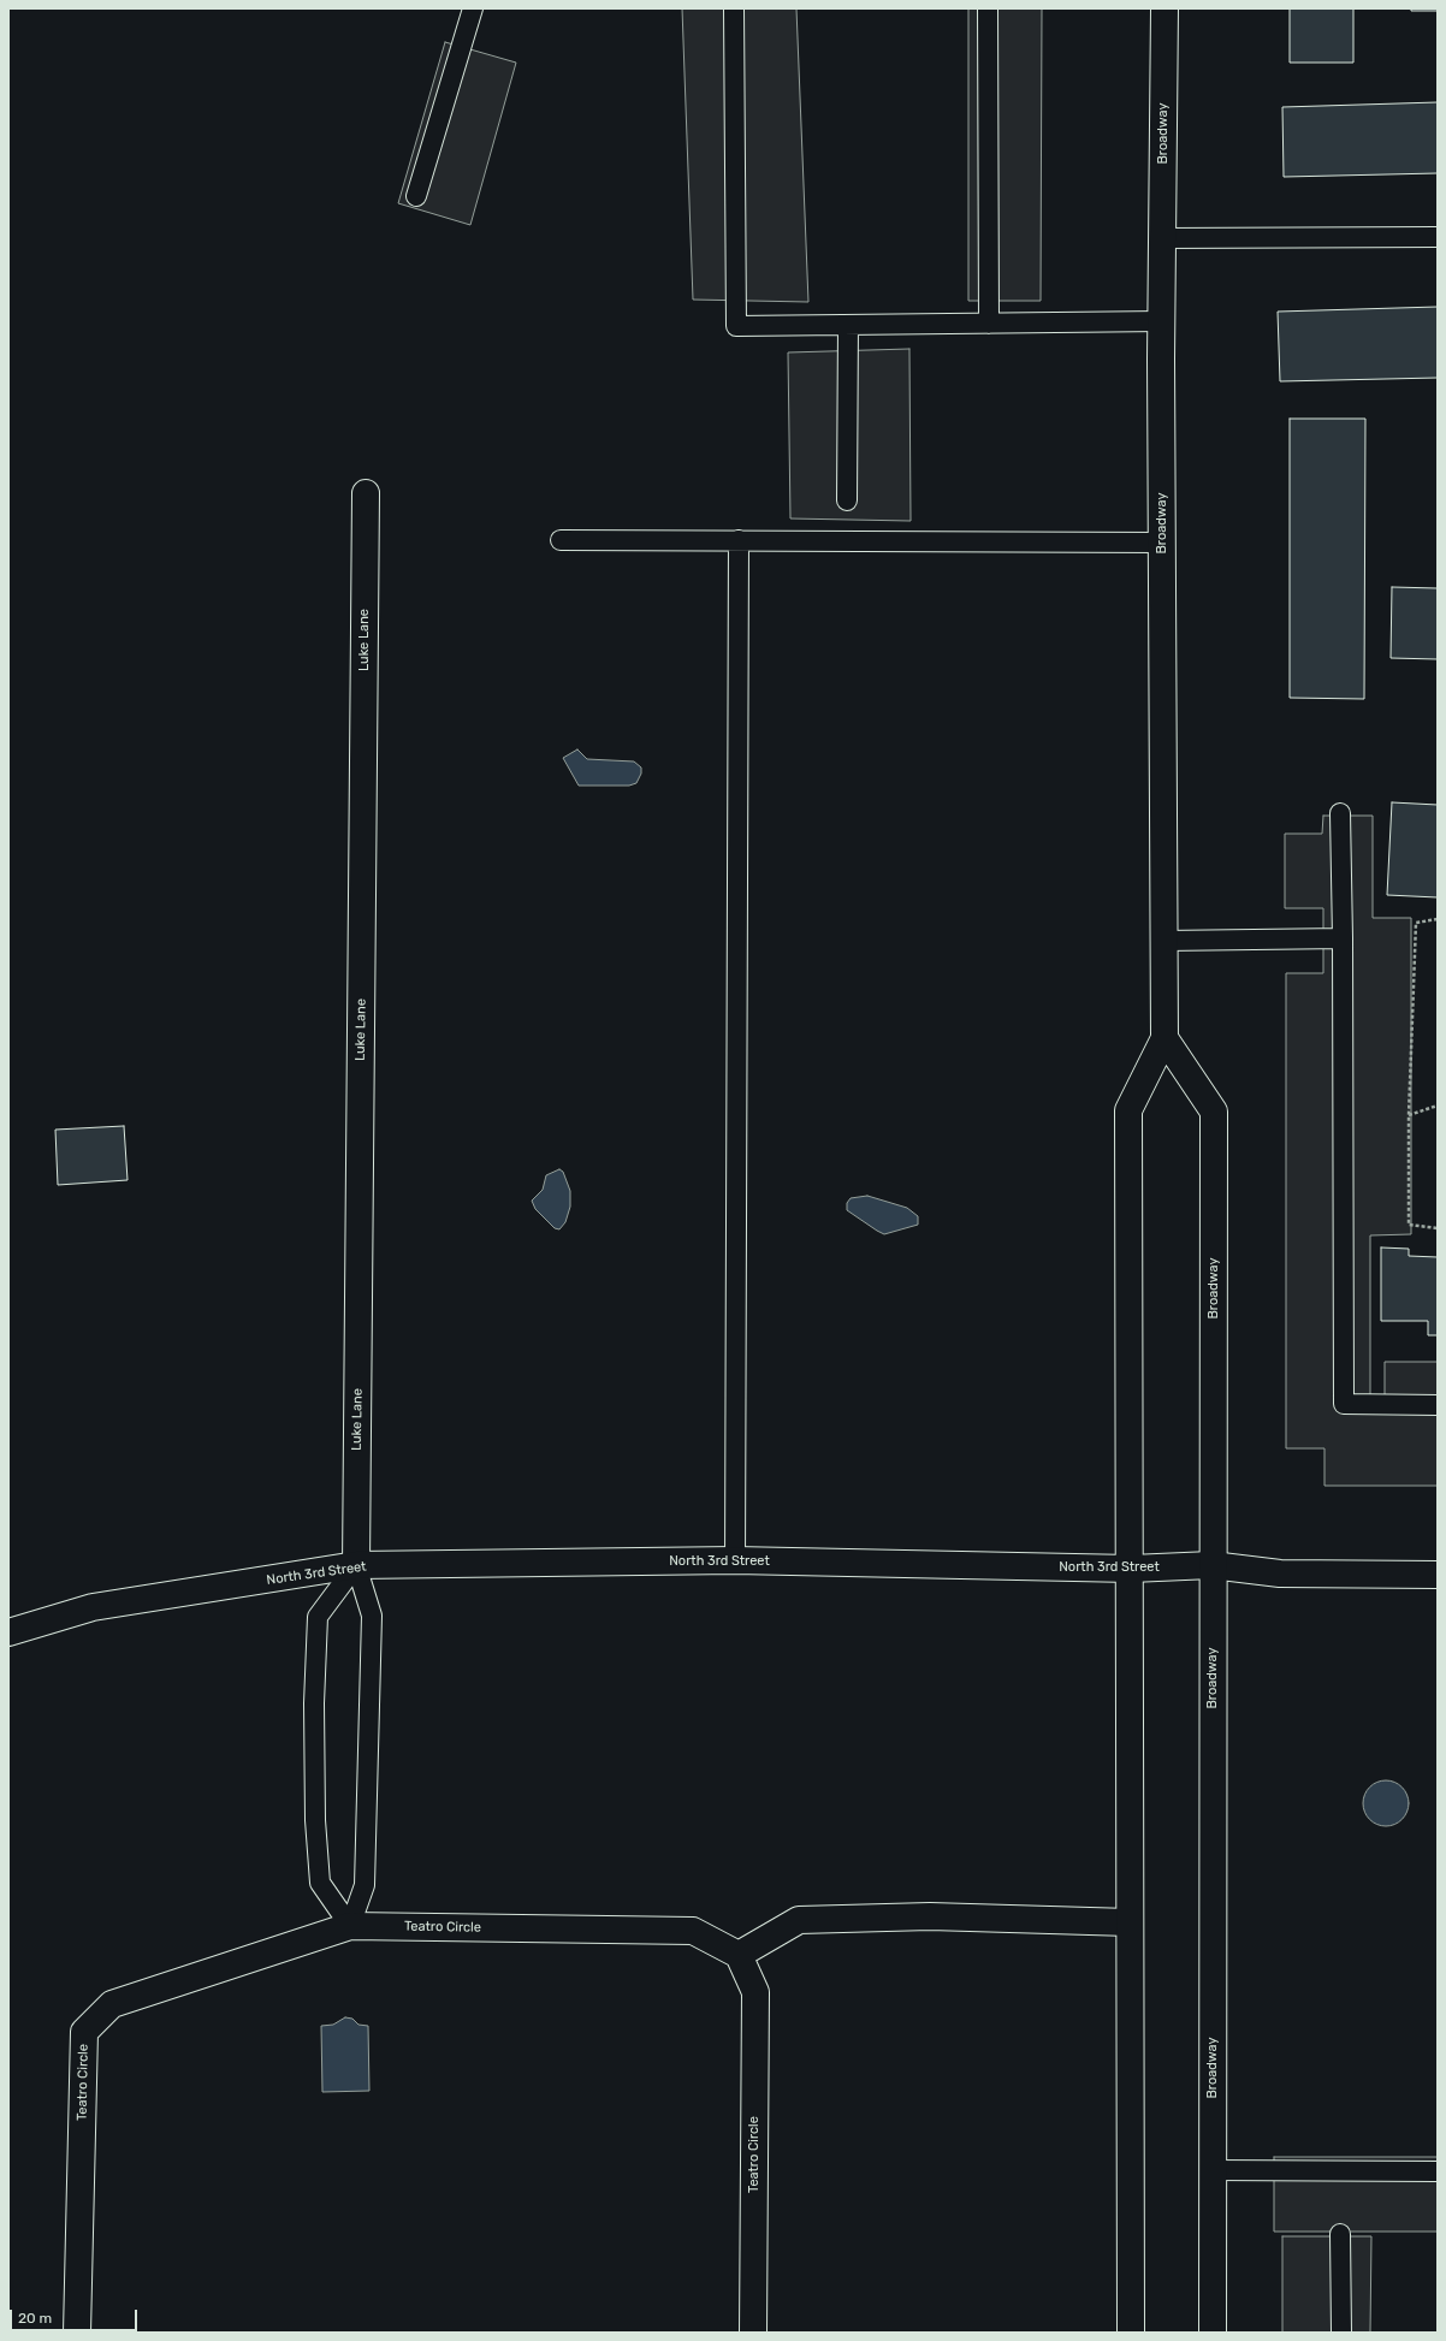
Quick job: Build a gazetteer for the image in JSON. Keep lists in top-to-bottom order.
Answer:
{
  "streets": {
    "street": [
      "Broadway",
      "Luke Lane",
      "North 3rd Street",
      "Teatro Circle"
    ]
  },
  "crossings": [
    ["Broadway", "North 3rd Street"],
    ["Luke Lane", "North 3rd Street"]
  ],
  "scale_bar": "20 m"
}
